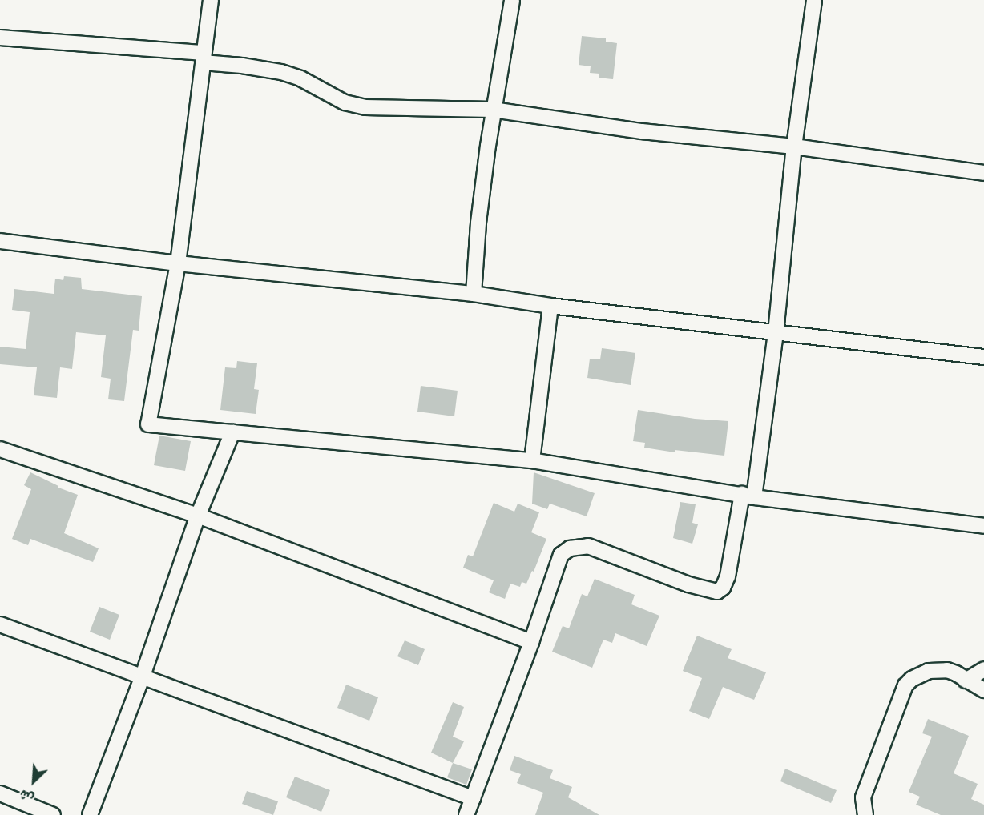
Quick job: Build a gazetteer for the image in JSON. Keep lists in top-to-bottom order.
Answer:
{
  "north": "bottom left"
}
